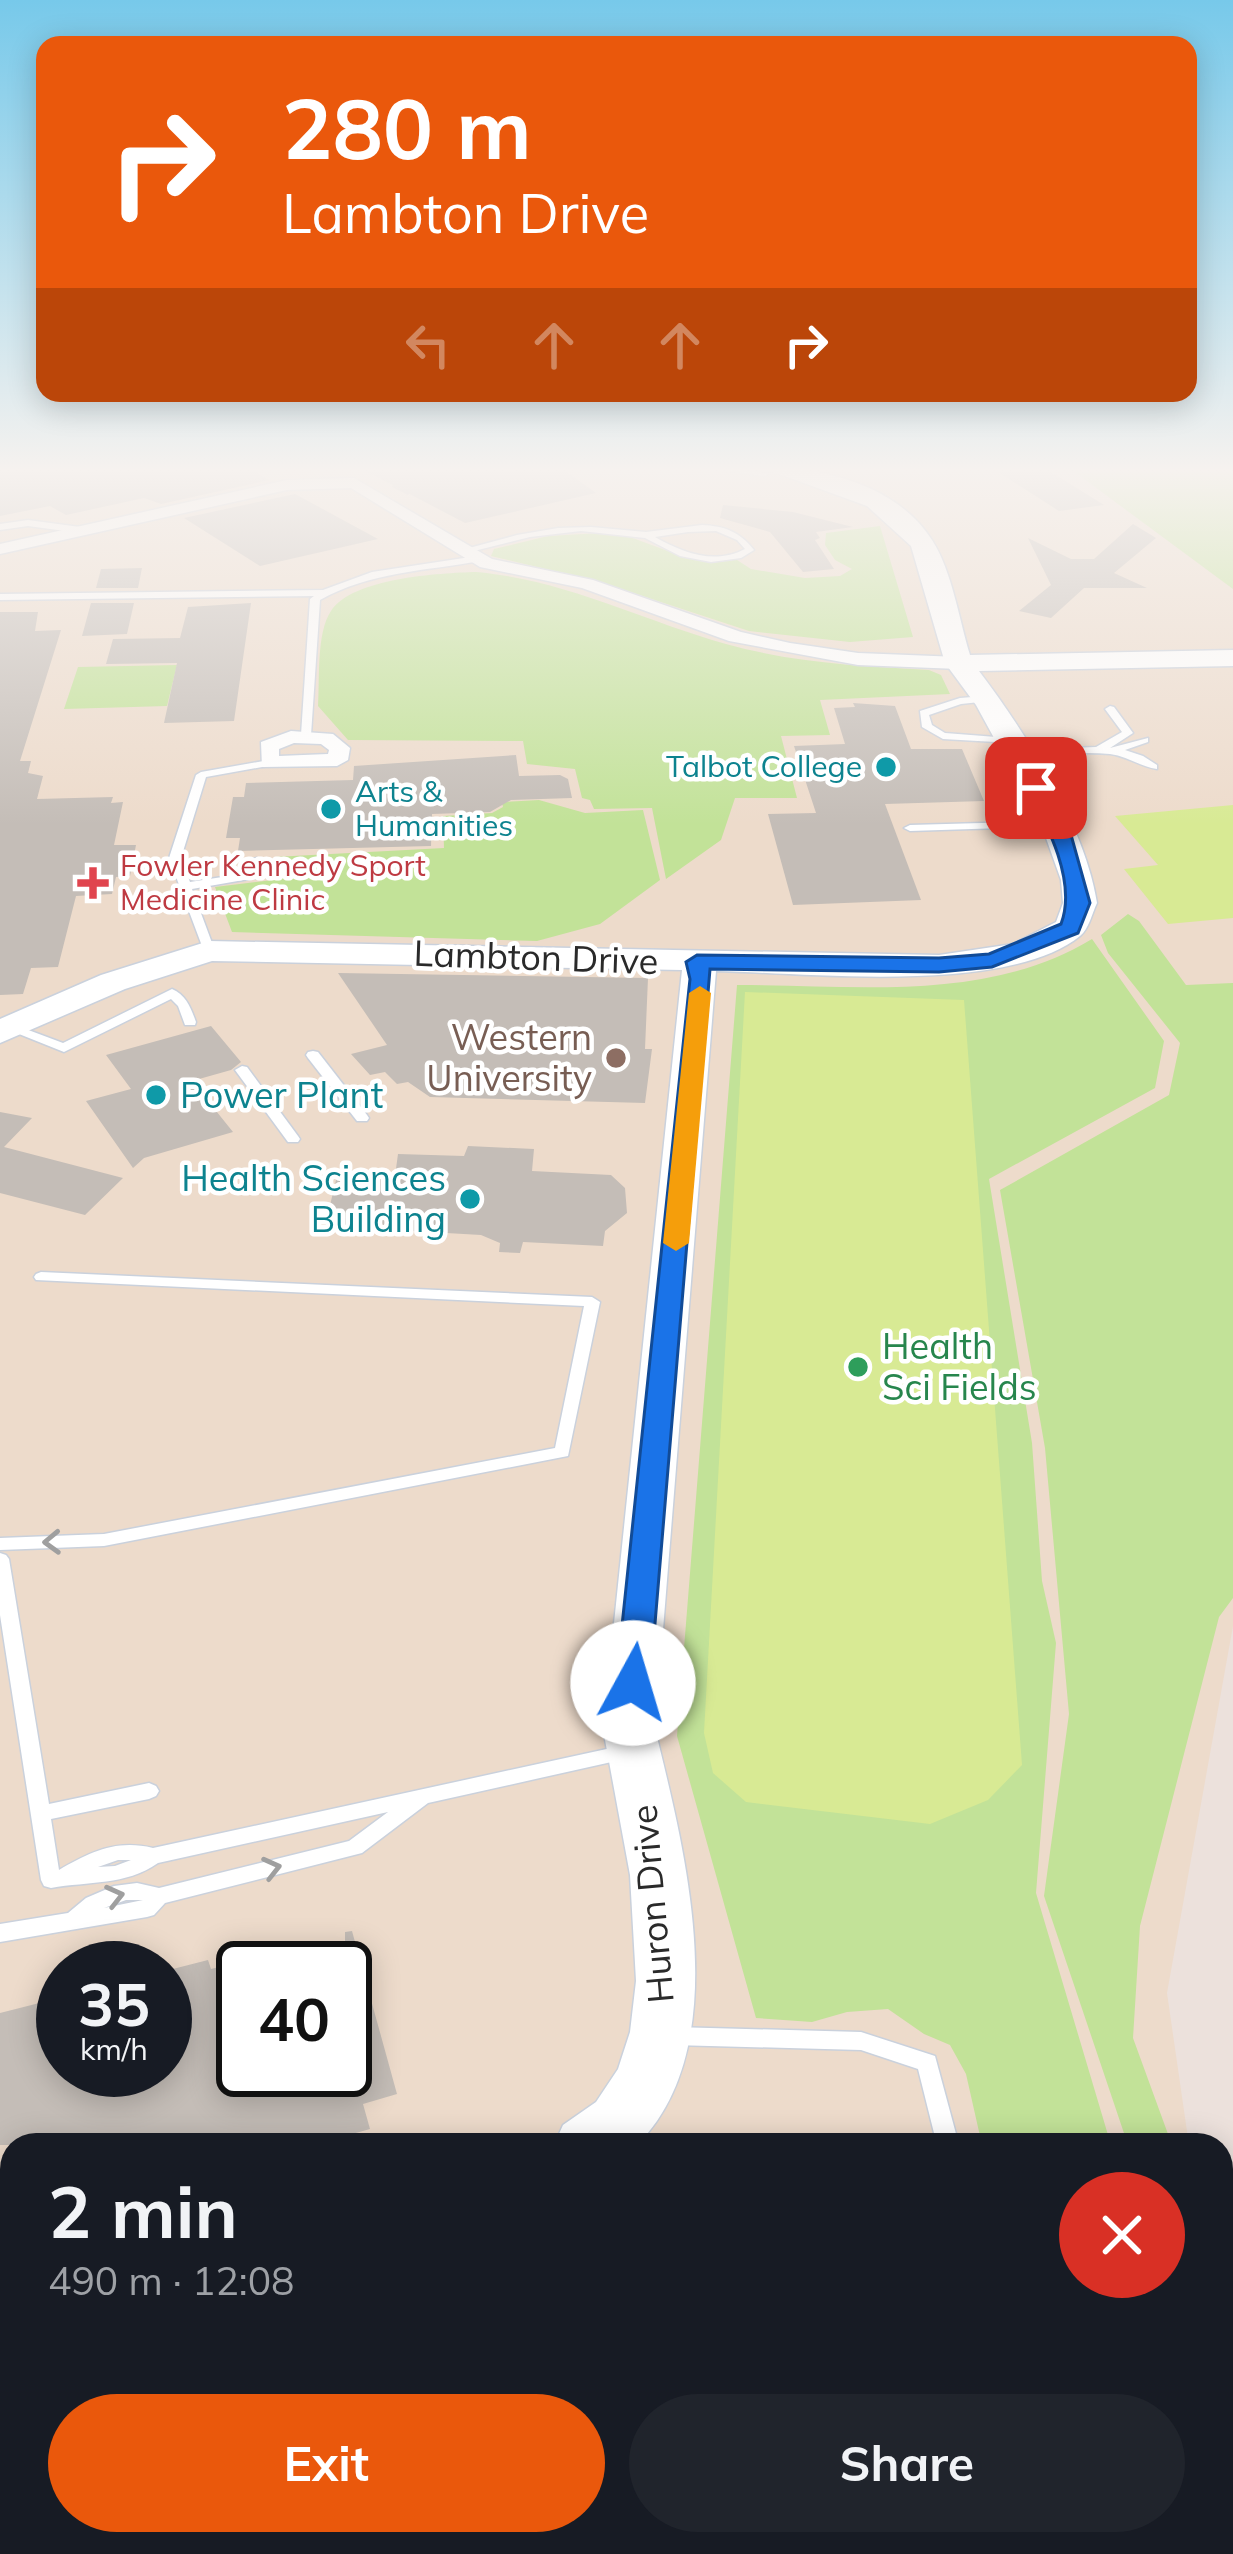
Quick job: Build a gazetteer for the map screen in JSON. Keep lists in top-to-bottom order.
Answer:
{
  "streets": {
    "street": ["Lambton Drive", "Huron Drive"]
  },
  "crossings": [
    ["Lambton Drive", "Huron Drive"]
  ],
  "places": {
    "other": [
      "Talbot College",
      "Arts & Humanities",
      "Western University",
      "Power Plant",
      "Health Sciences Building",
      "Health Sci Fields"
    ],
    "health": ["Fowler Kennedy Sport Medicine Clinic"]
  },
  "page": {
    "turn": ["280 m", "Lambton Drive"],
    "speed": "35 km/h",
    "limit": "40",
    "heading": ["2 min", "490 m · 12:08"],
    "buttons": ["Exit", "Share"]
  }
}
